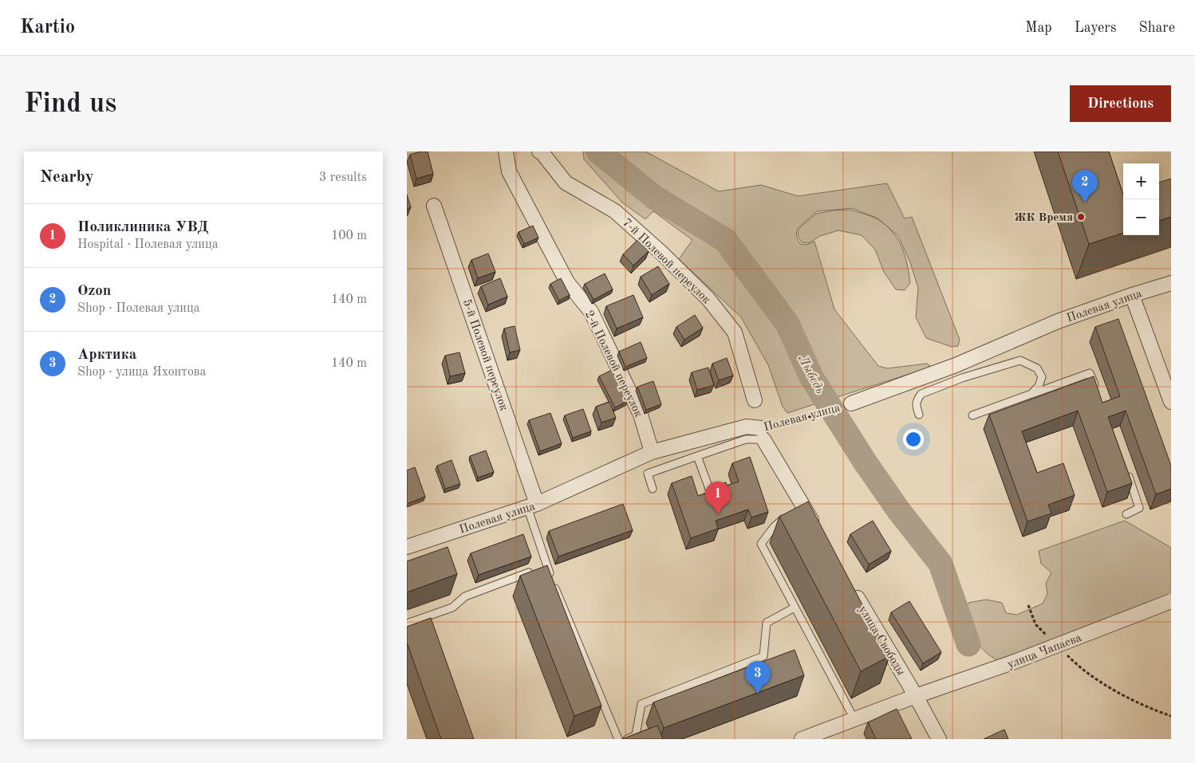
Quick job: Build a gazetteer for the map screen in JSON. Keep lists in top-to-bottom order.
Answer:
{
  "streets": {
    "street": [
      "7-й Полевой переулок",
      "Полевая улица",
      "5-й Полевой переулок",
      "2-й Полевой переулок",
      "улица Свободы",
      "улица Чапаева"
    ]
  },
  "crossings": [
    ["Полевая улица", "5-й Полевой переулок"],
    ["Полевая улица", "2-й Полевой переулок"],
    ["улица Свободы", "улица Чапаева"]
  ],
  "water": ["Лыбедь"],
  "places": ["ЖК Время"],
  "page": {
    "header": "Kartio",
    "nav": ["Map", "Layers", "Share"],
    "buttons": "Directions",
    "title": "Find us",
    "heading": ["Nearby", "3 results"],
    "map_buttons": ["+", "−"],
    "pins": ["2", "1", "3"],
    "list": [
      {
        "mark": "1",
        "name": "Поликлиника УВД",
        "note": "Hospital · Полевая улица",
        "value": "100 m"
      },
      {
        "mark": "2",
        "name": "Ozon",
        "note": "Shop · Полевая улица",
        "value": "140 m"
      },
      {
        "mark": "3",
        "name": "Арктика",
        "note": "Shop · улица Яхонтова",
        "value": "140 m"
      }
    ]
  }
}
